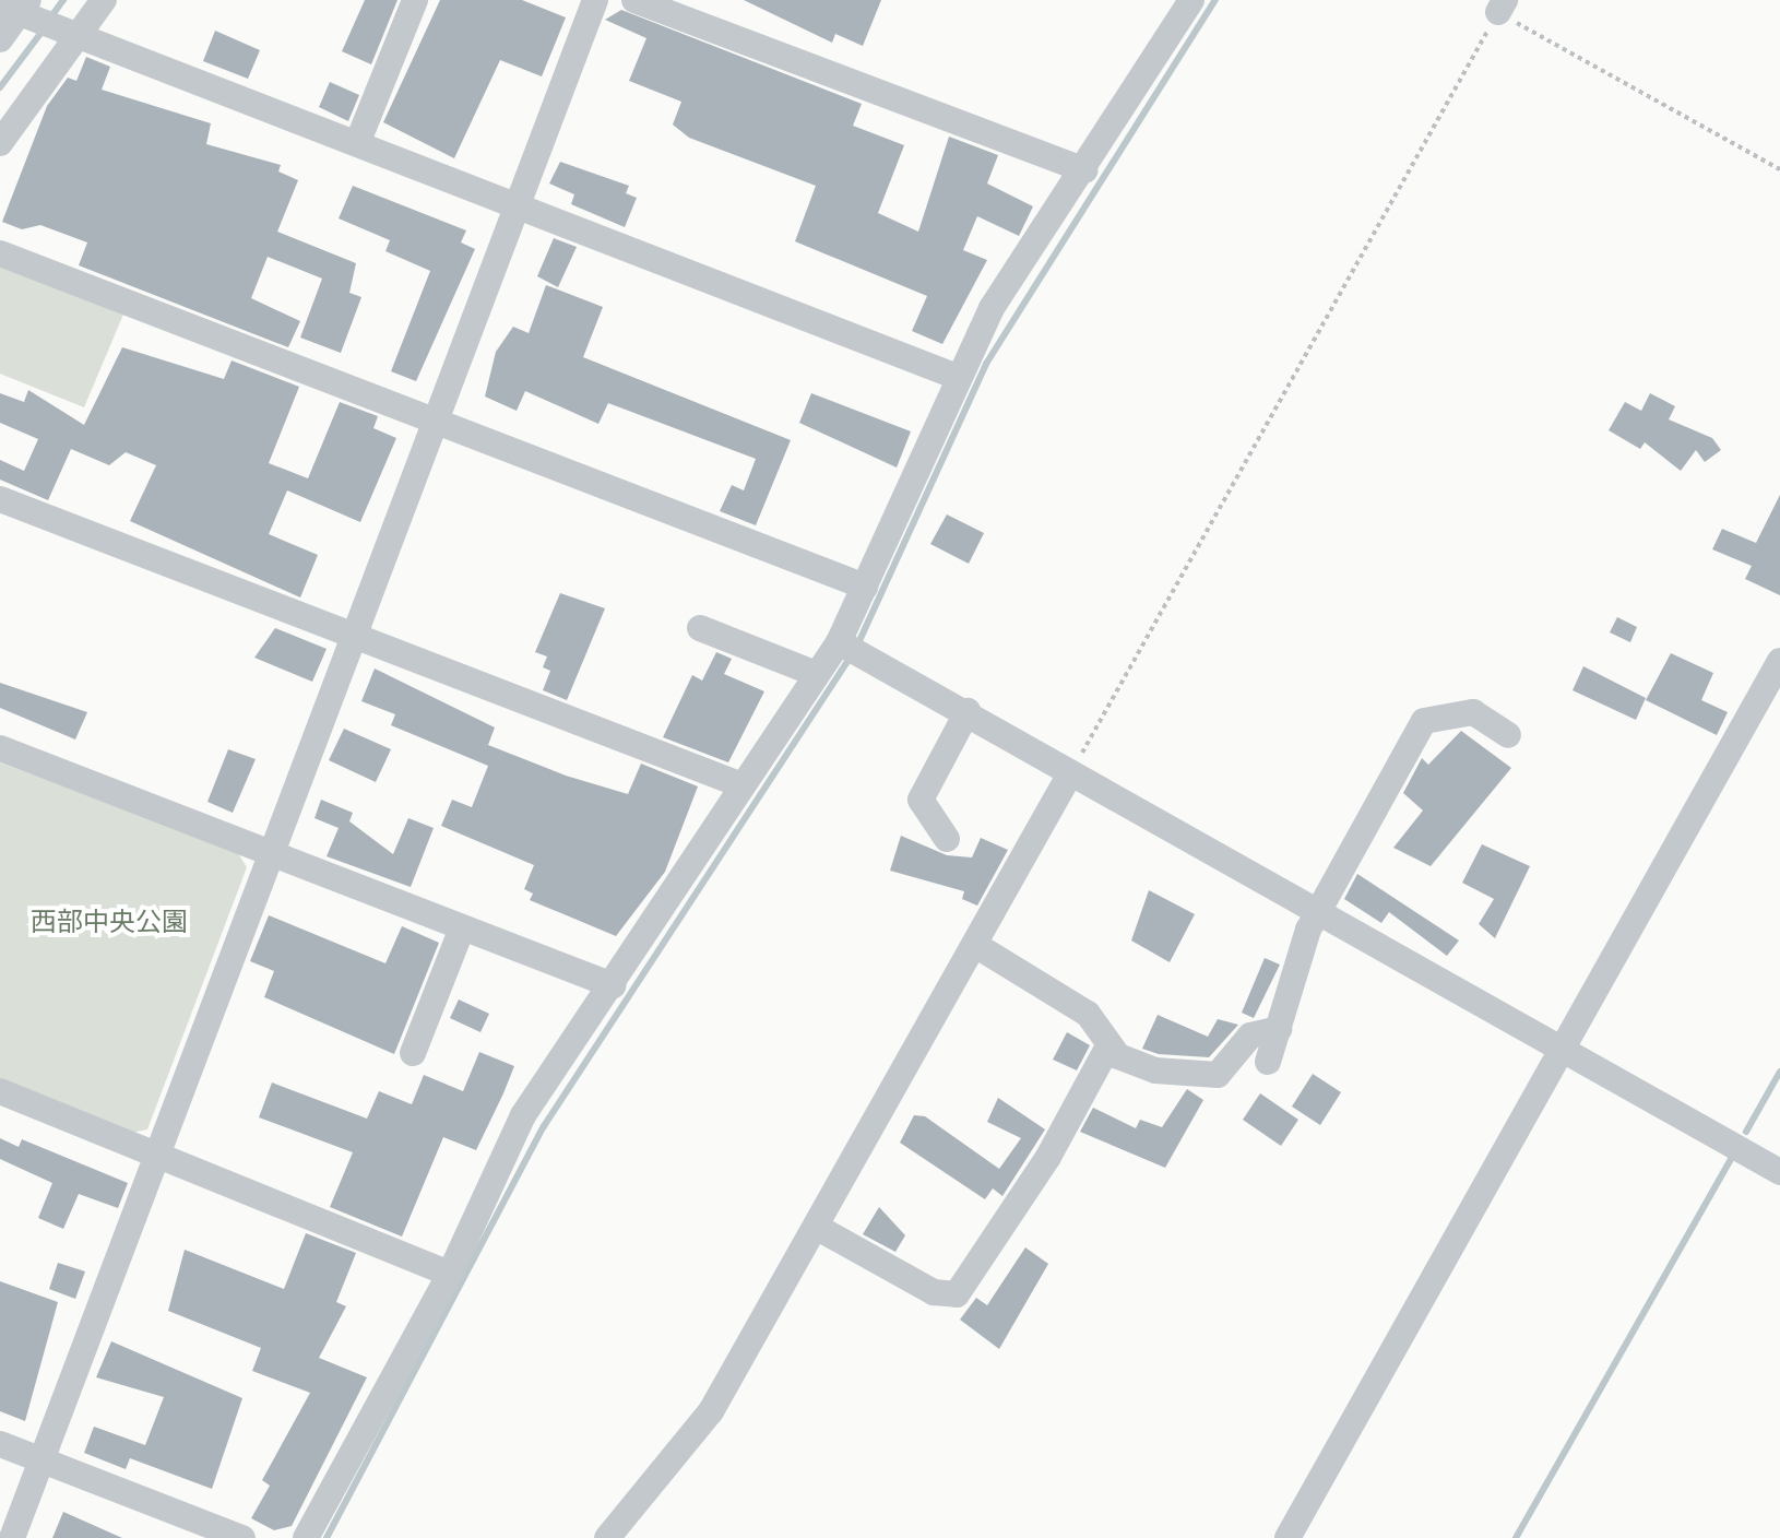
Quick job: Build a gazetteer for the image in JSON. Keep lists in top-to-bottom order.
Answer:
{
  "parks": ["西部中央公園"]
}
